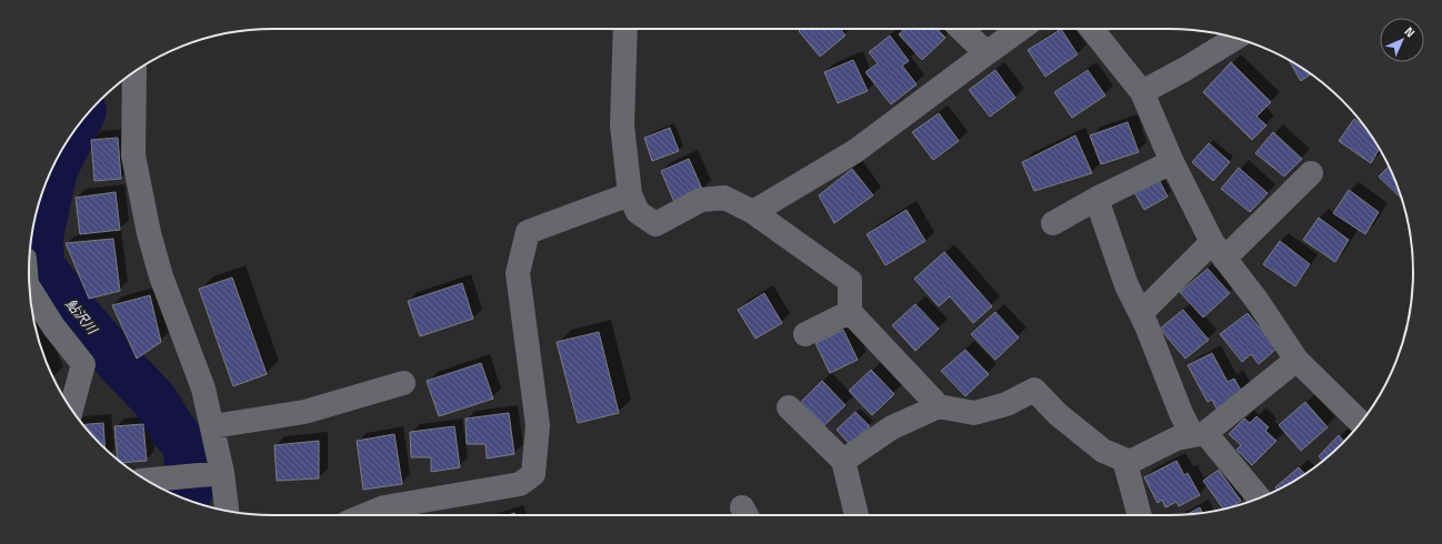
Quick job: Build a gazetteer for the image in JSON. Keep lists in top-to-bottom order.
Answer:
{
  "water": ["鮎沢川"],
  "north": "top right"
}
